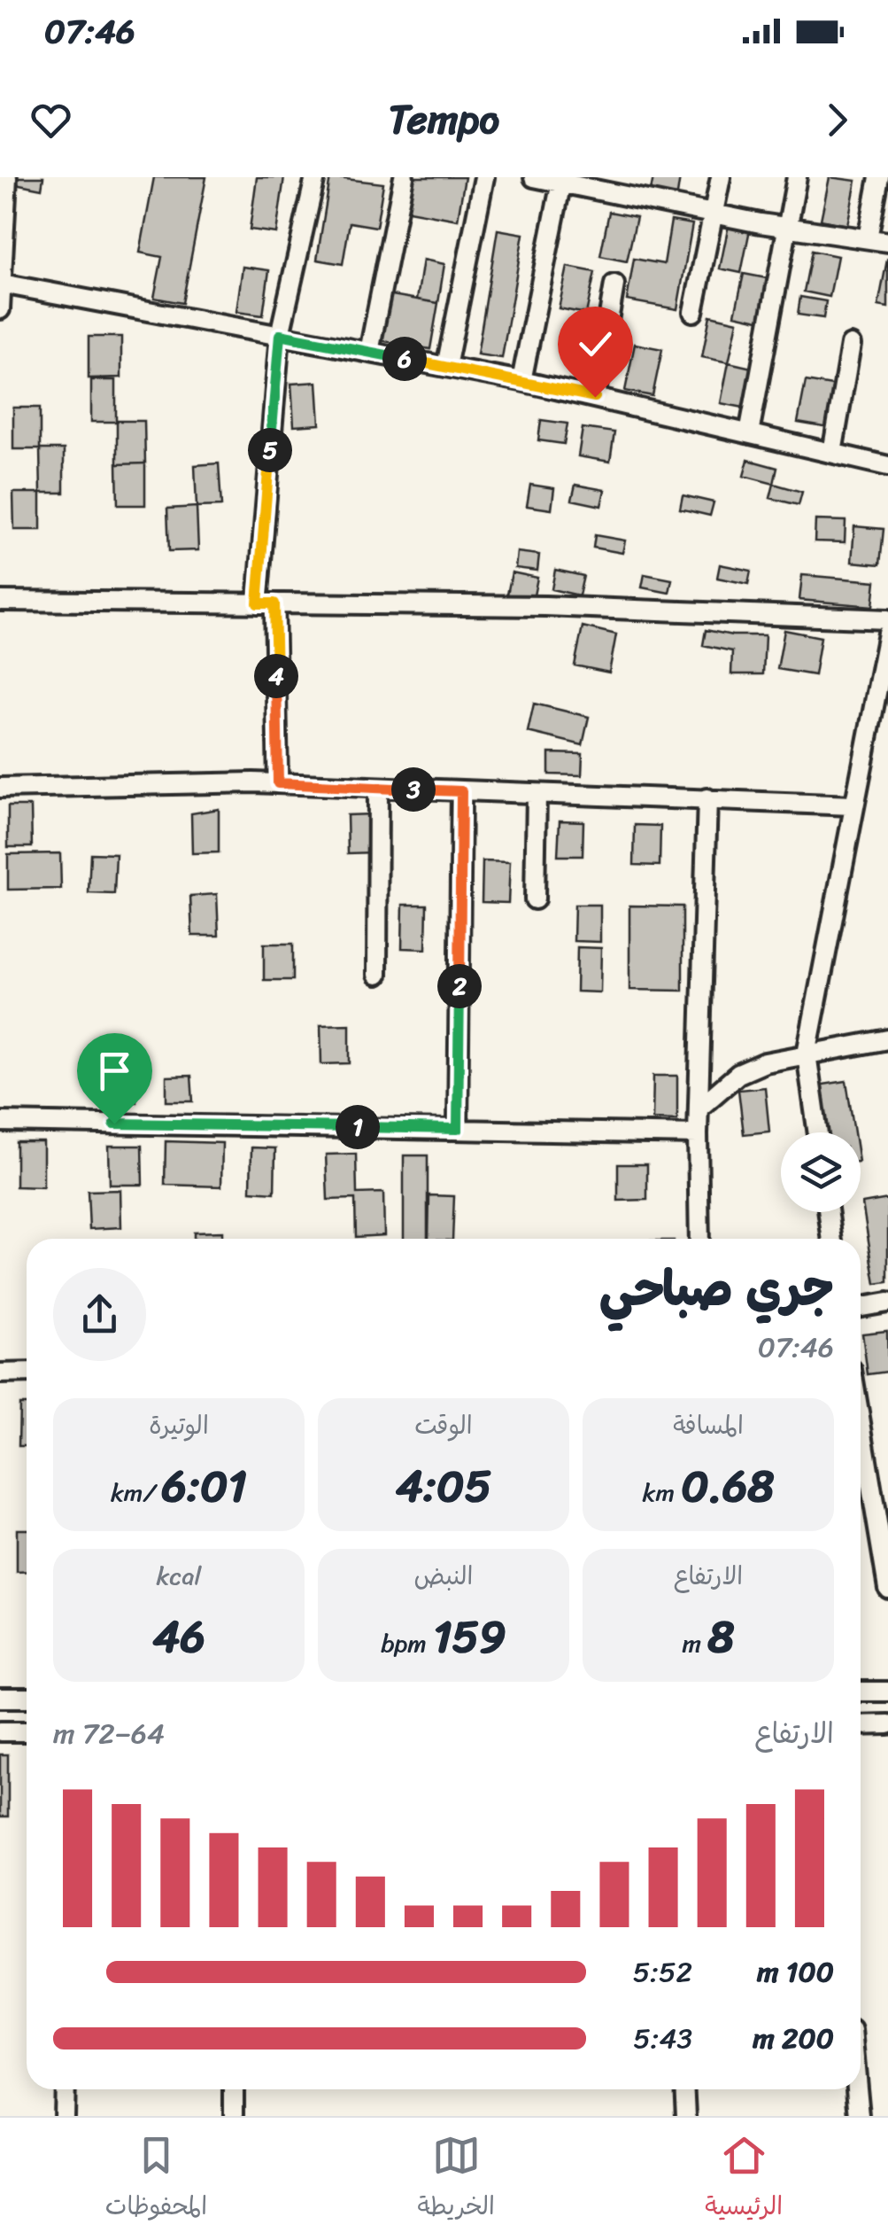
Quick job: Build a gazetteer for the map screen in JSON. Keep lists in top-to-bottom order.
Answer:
{
  "page": {
    "status": "07:46",
    "header": "Tempo",
    "pins": [
      "6",
      "5",
      "4",
      "3",
      "2",
      "1"
    ],
    "heading": ["جري صباحي", "07:46"],
    "stats": [
      ["المسافة", "0.68 km"],
      ["الوقت", "4:05"],
      ["الوتيرة", "6:01 /km"],
      ["الارتفاع", "8 m"],
      ["النبض", "159 bpm"],
      ["kcal", "46"]
    ],
    "chart": ["الارتفاع", "64–72 m"],
    "list": [
      {
        "name": "100 m",
        "note": "5:52"
      },
      {
        "name": "200 m",
        "note": "5:43"
      }
    ],
    "tabs": ["الرئيسية", "الخريطة", "المحفوظات"]
  }
}
